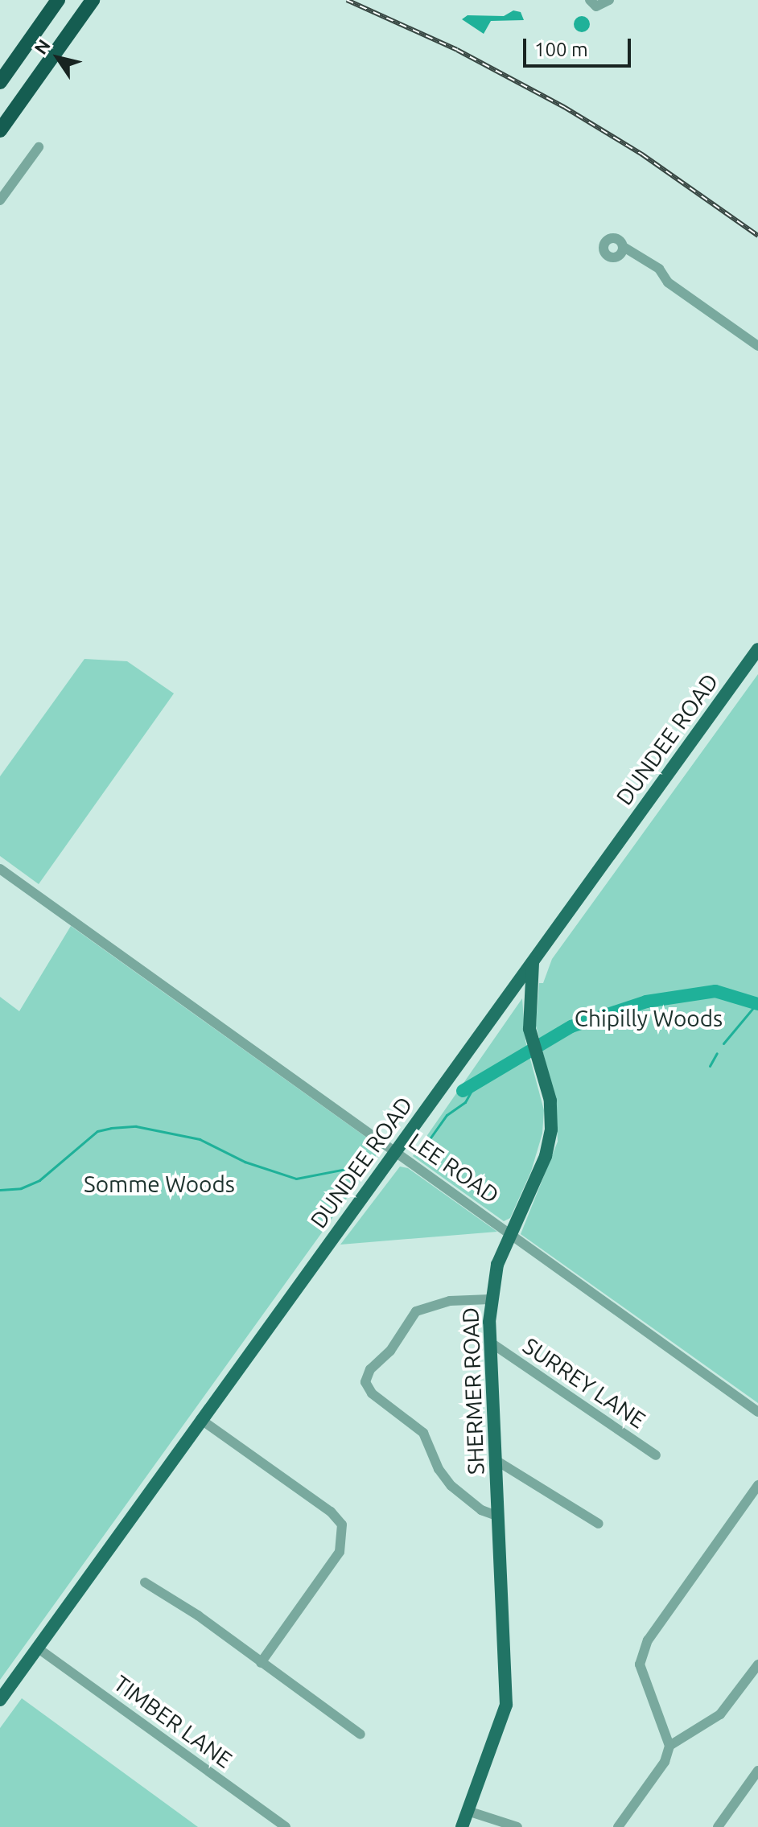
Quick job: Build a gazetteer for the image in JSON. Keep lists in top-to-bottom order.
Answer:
{
  "streets": {
    "main road": ["DUNDEE ROAD", "SHERMER ROAD"],
    "street": ["LEE ROAD", "SURREY LANE", "TIMBER LANE"]
  },
  "crossings": [
    ["DUNDEE ROAD", "LEE ROAD"],
    ["DUNDEE ROAD", "SHERMER ROAD"],
    ["DUNDEE ROAD", "TIMBER LANE"],
    ["LEE ROAD", "SHERMER ROAD"],
    ["SURREY LANE", "SHERMER ROAD"]
  ],
  "parks": ["Chipilly Woods", "Somme Woods"],
  "scale_bar": "100 m",
  "north": "top left"
}
